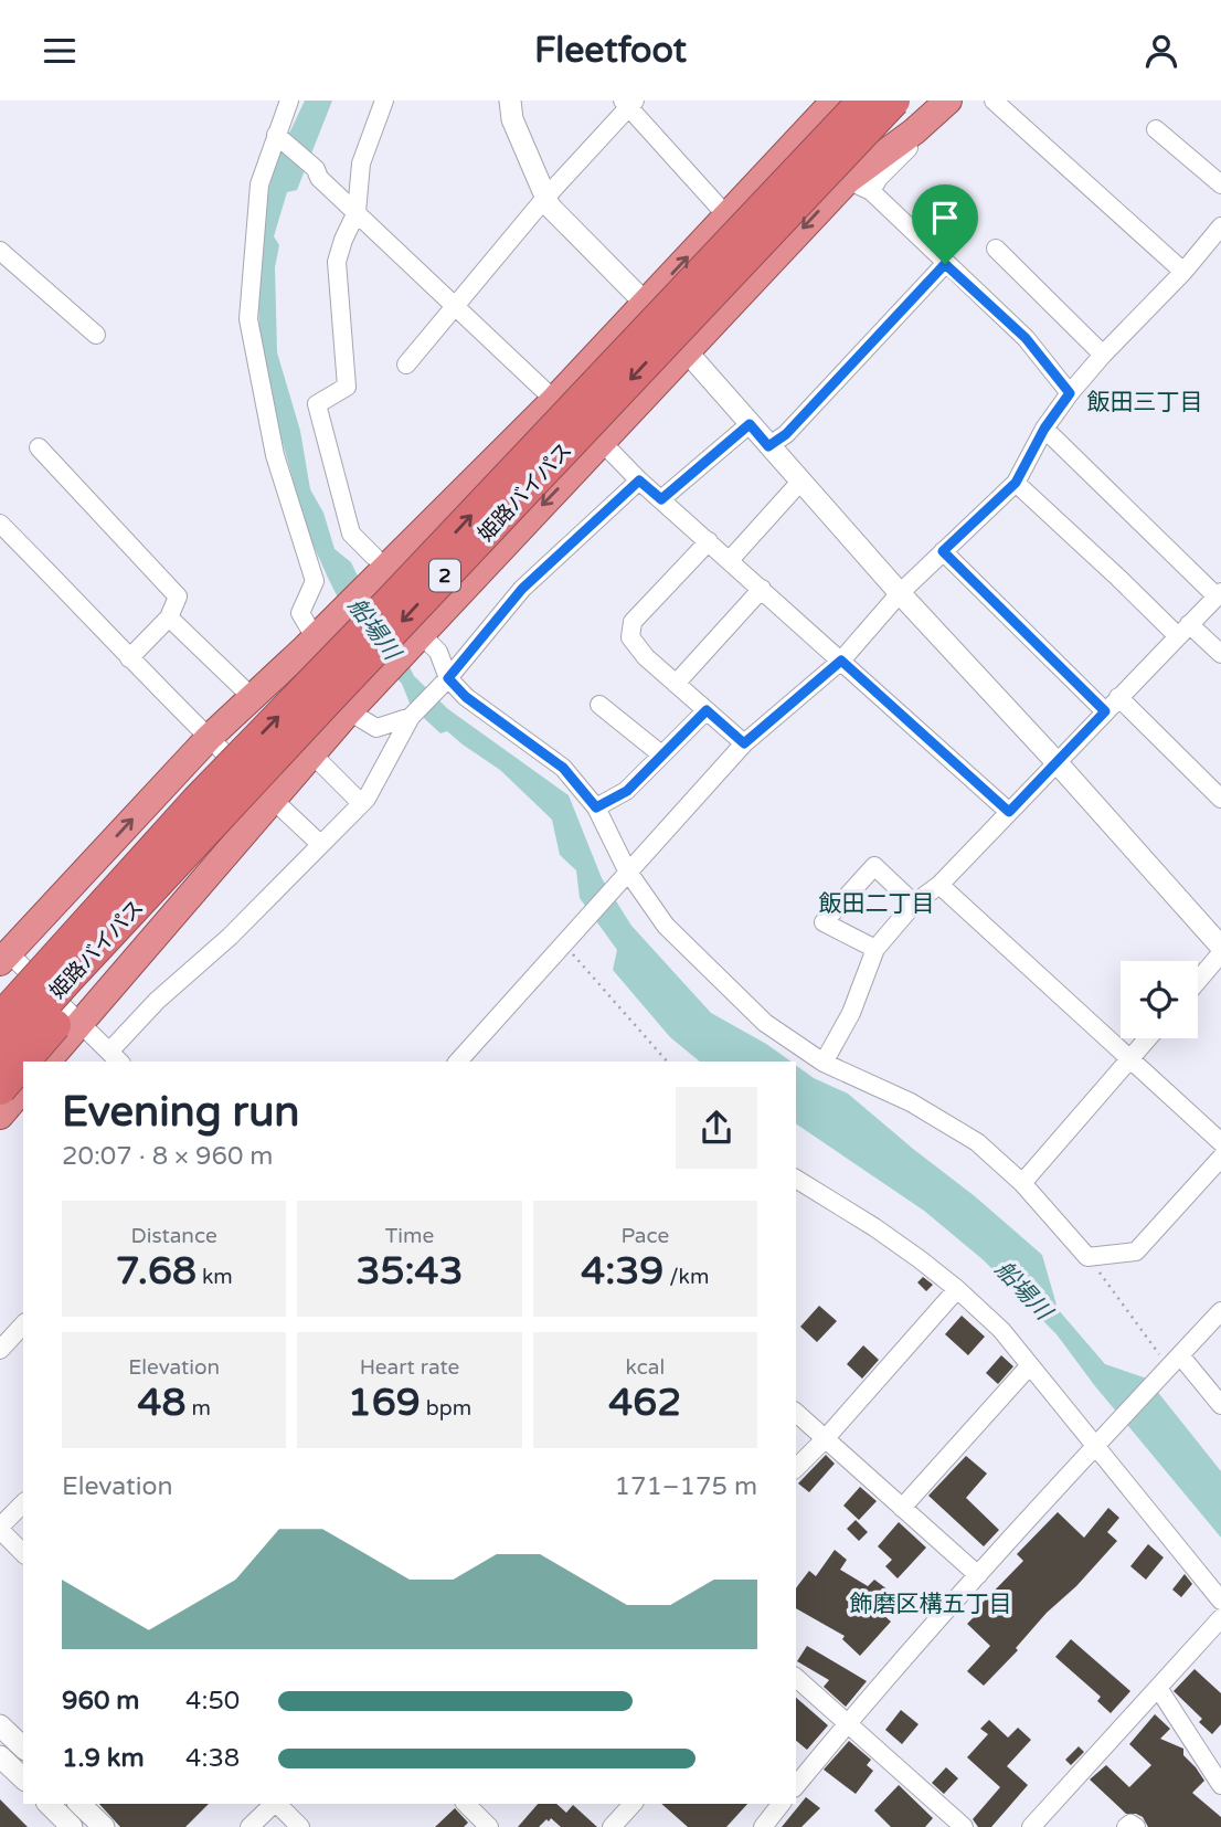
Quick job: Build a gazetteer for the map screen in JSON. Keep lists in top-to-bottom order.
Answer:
{
  "streets": {
    "highway": ["姫路バイパス", "2"]
  },
  "districts": ["飯田三丁目", "飯田二丁目", "飾磨区構五丁目"],
  "water": ["船場川"],
  "page": {
    "header": "Fleetfoot",
    "heading": ["Evening run", "20:07 · 8 × 960 m"],
    "stats": [
      ["Distance", "7.68 km"],
      ["Time", "35:43"],
      ["Pace", "4:39 /km"],
      ["Elevation", "48 m"],
      ["Heart rate", "169 bpm"],
      ["kcal", "462"]
    ],
    "chart": ["Elevation", "171–175 m"],
    "list": [
      {
        "name": "960 m",
        "note": "4:50"
      },
      {
        "name": "1.9 km",
        "note": "4:38"
      }
    ]
  }
}
